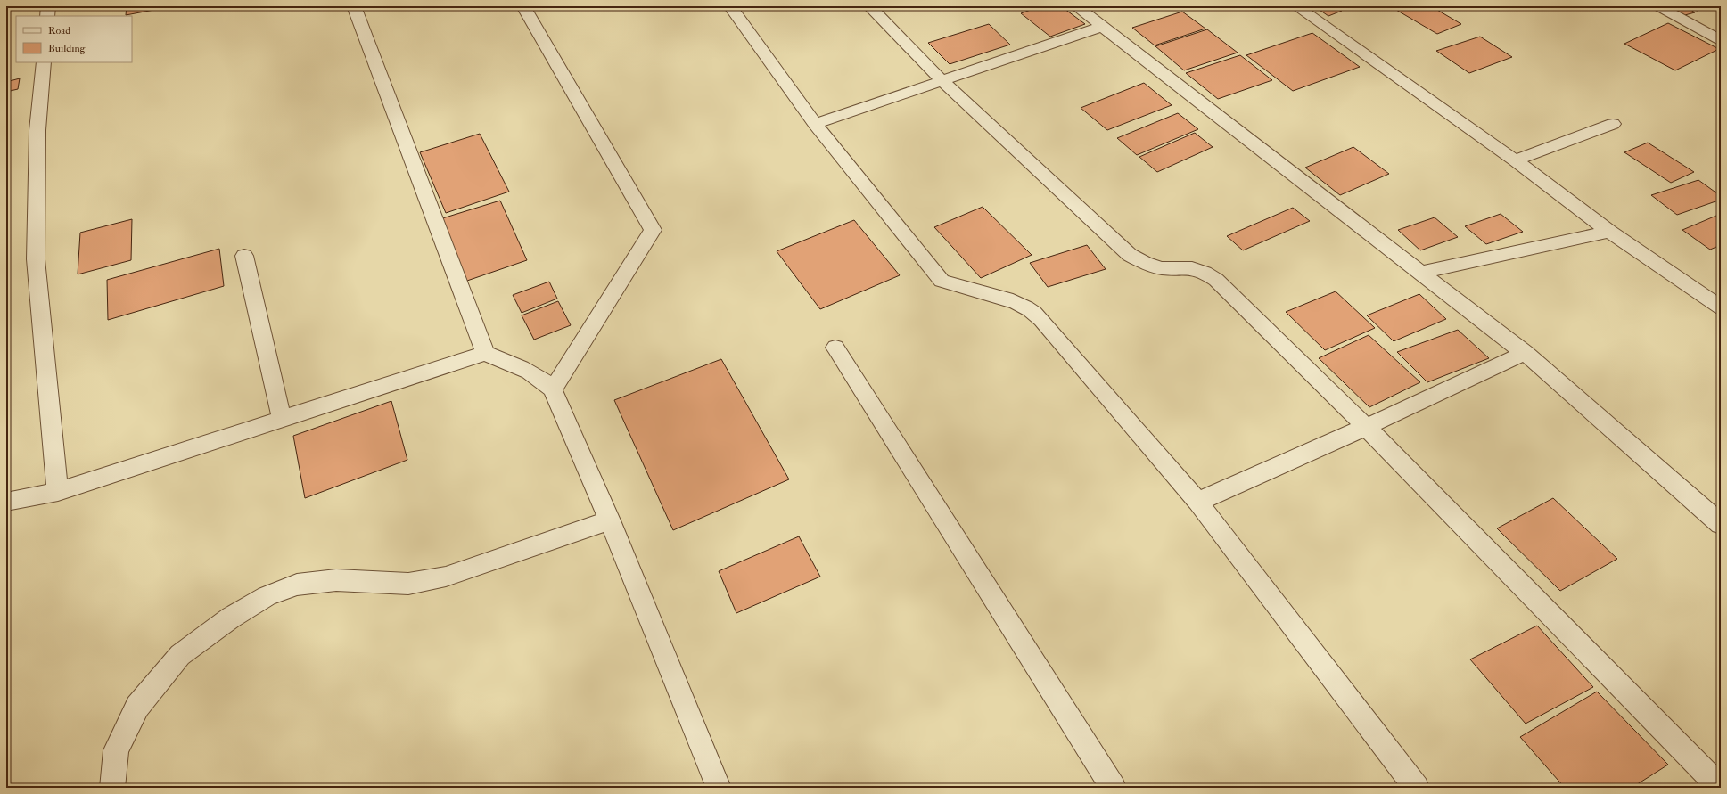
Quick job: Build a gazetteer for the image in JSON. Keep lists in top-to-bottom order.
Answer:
{
  "legend": ["Road", "Building"]
}
